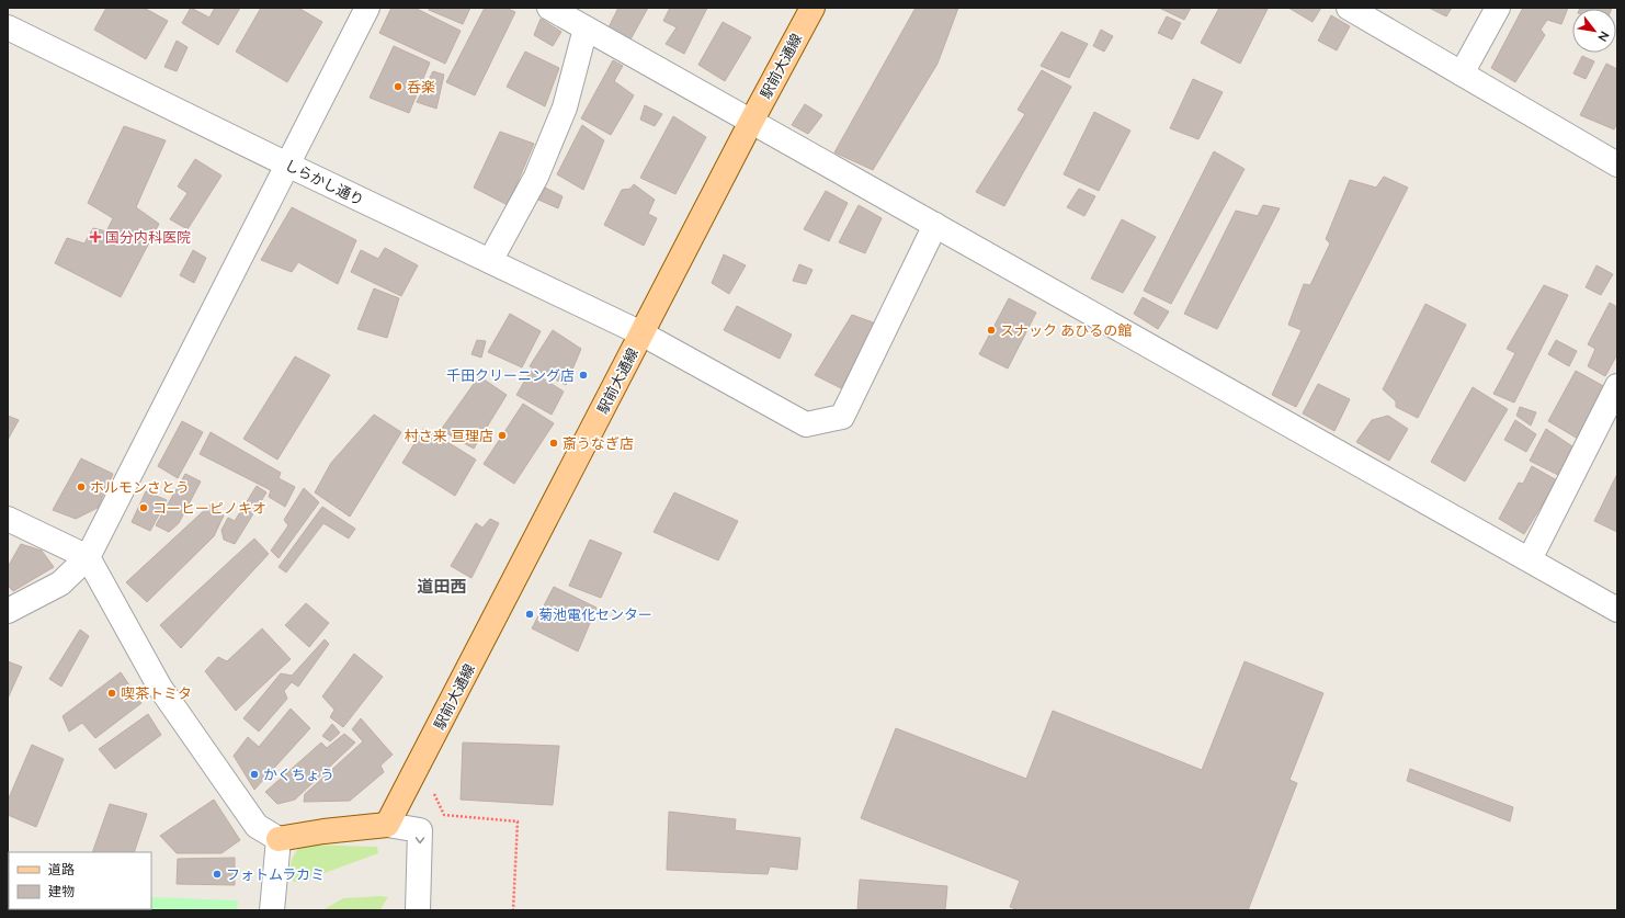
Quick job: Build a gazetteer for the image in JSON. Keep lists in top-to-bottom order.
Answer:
{
  "streets": {
    "main road": ["駅前大通線"],
    "street": ["しらかし通り"]
  },
  "crossings": [
    ["駅前大通線", "しらかし通り"]
  ],
  "districts": ["道田西"],
  "places": {
    "other": [
      "呑楽",
      "スナック あひるの館",
      "千田クリーニング店",
      "村さ来 亘理店",
      "斎うなぎ店",
      "ホルモンさとう",
      "コーヒーピノキオ",
      "菊池電化センター",
      "喫茶トミタ",
      "かくちょう",
      "フォトムラカミ"
    ],
    "health": ["国分内科医院"]
  },
  "legend": ["道路", "建物"],
  "north": "bottom right"
}
